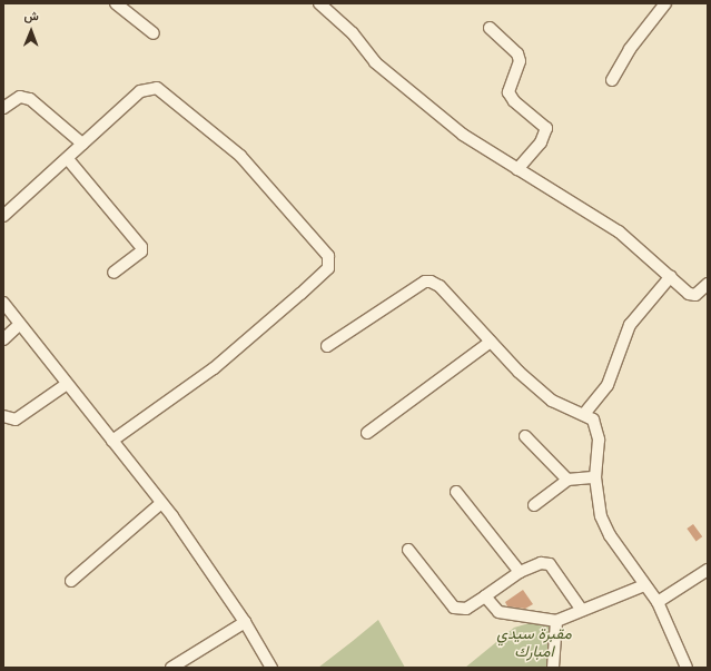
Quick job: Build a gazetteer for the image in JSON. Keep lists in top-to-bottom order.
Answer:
{
  "parks": ["مقبرة سيدي امبارك"],
  "north": "top"
}
